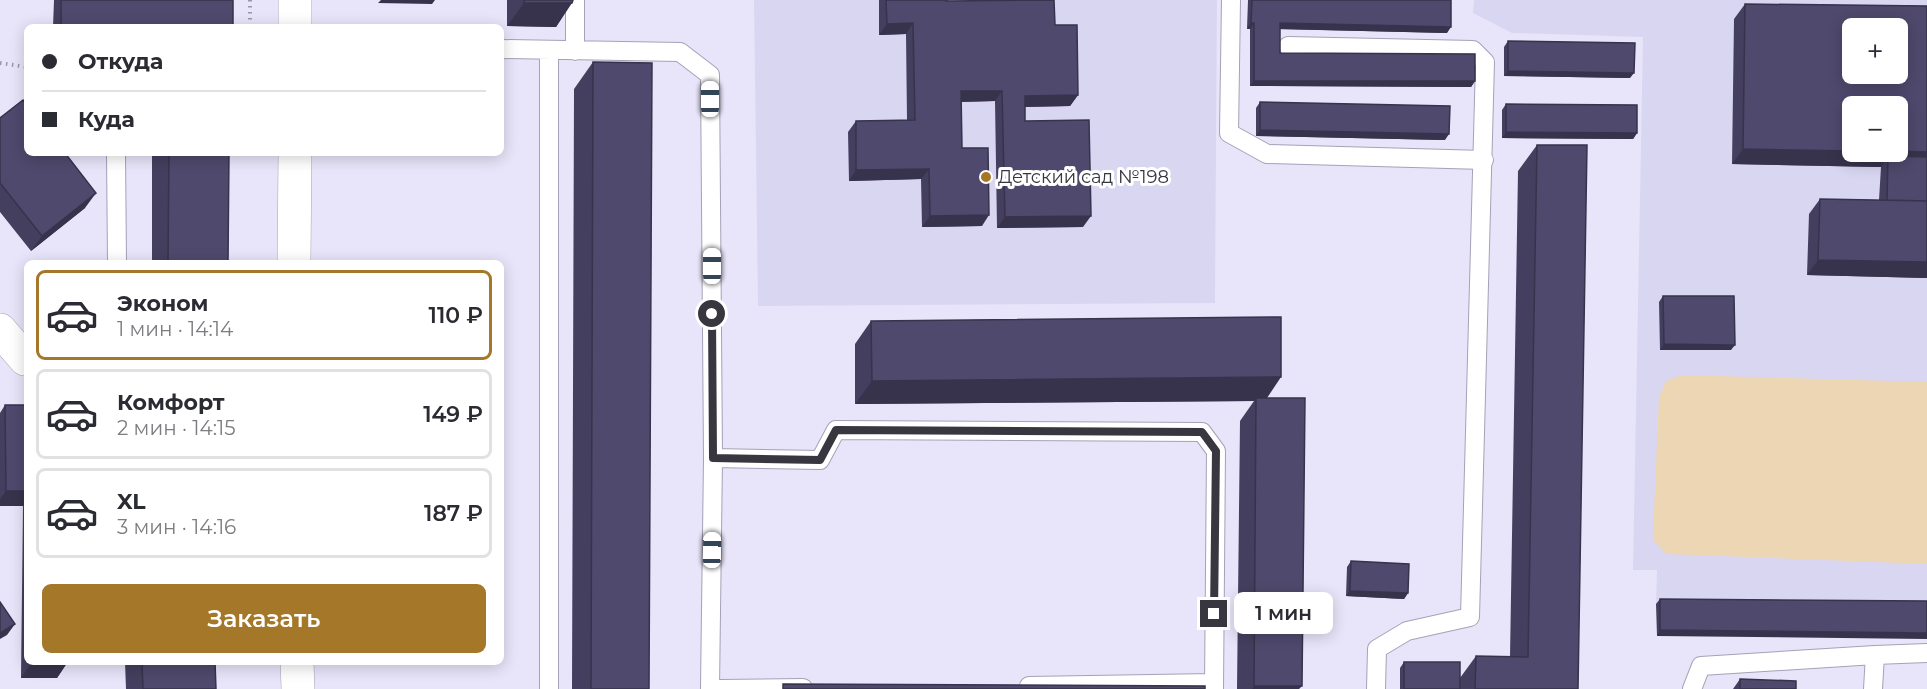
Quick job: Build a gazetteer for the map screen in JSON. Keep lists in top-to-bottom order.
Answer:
{
  "places": ["Детский сад №198"],
  "page": {
    "map_buttons": ["+", "−"],
    "banner": ["Откуда", "Куда"],
    "list": [
      {
        "name": "Эконом",
        "note": "1 мин · 14:14",
        "value": "110 ₽"
      },
      {
        "name": "Комфорт",
        "note": "2 мин · 14:15",
        "value": "149 ₽"
      },
      {
        "name": "XL",
        "note": "3 мин · 14:16",
        "value": "187 ₽"
      }
    ],
    "buttons": "Заказать",
    "bubble": "1 мин"
  }
}
